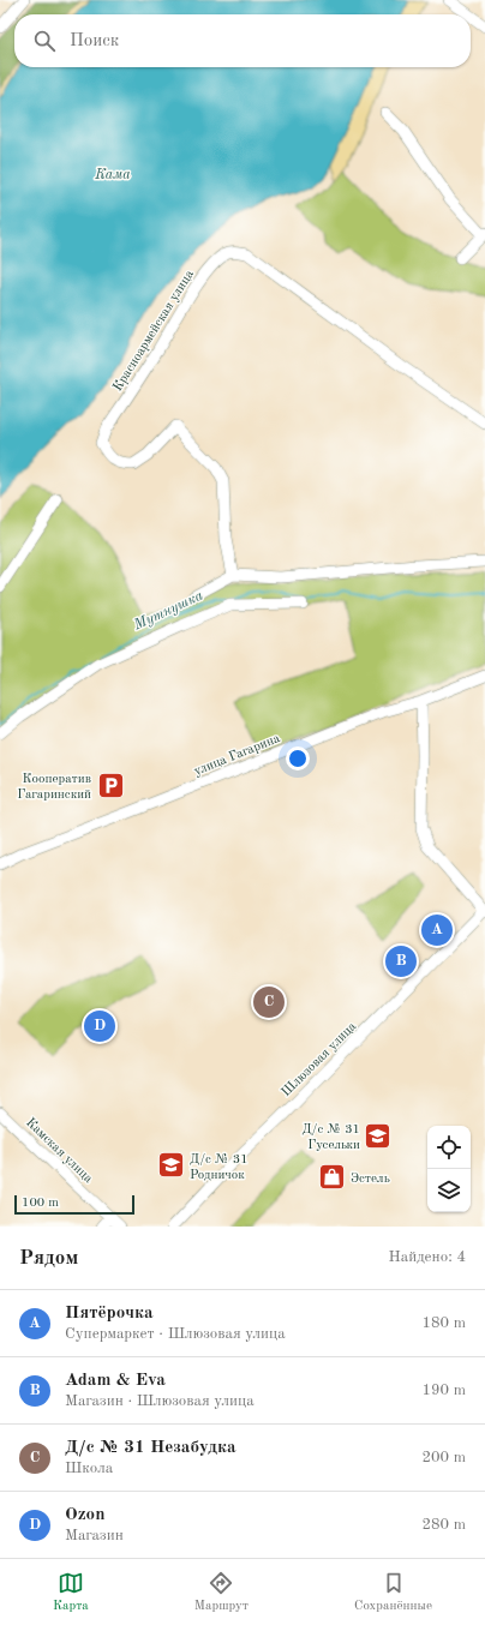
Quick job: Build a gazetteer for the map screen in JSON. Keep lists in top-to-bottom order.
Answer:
{
  "streets": {
    "street": [
      "Красноармейская улица",
      "улица Гагарина",
      "Шлюзовая улица",
      "Камская улица"
    ]
  },
  "water": ["Кама", "Мутнушка"],
  "places": {
    "parking": ["Кооператив Гагаринский"],
    "school or university": ["Д/с № 31 Гусельки", "Д/с № 31 Родничок"],
    "shop": ["Эстель"]
  },
  "scale_bar": "100 m",
  "page": {
    "search": "Поиск",
    "pins": [
      "A",
      "B",
      "C",
      "D"
    ],
    "scale": "100 m",
    "heading": ["Рядом", "Найдено: 4"],
    "list": [
      {
        "mark": "A",
        "name": "Пятёрочка",
        "note": "Супермаркет · Шлюзовая улица",
        "value": "180 m"
      },
      {
        "mark": "B",
        "name": "Adam & Eva",
        "note": "Магазин · Шлюзовая улица",
        "value": "190 m"
      },
      {
        "mark": "C",
        "name": "Д/с № 31 Незабудка",
        "note": "Школа",
        "value": "200 m"
      },
      {
        "mark": "D",
        "name": "Ozon",
        "note": "Магазин",
        "value": "280 m"
      }
    ],
    "nav": ["Карта", "Маршрут", "Сохранённые"]
  }
}
